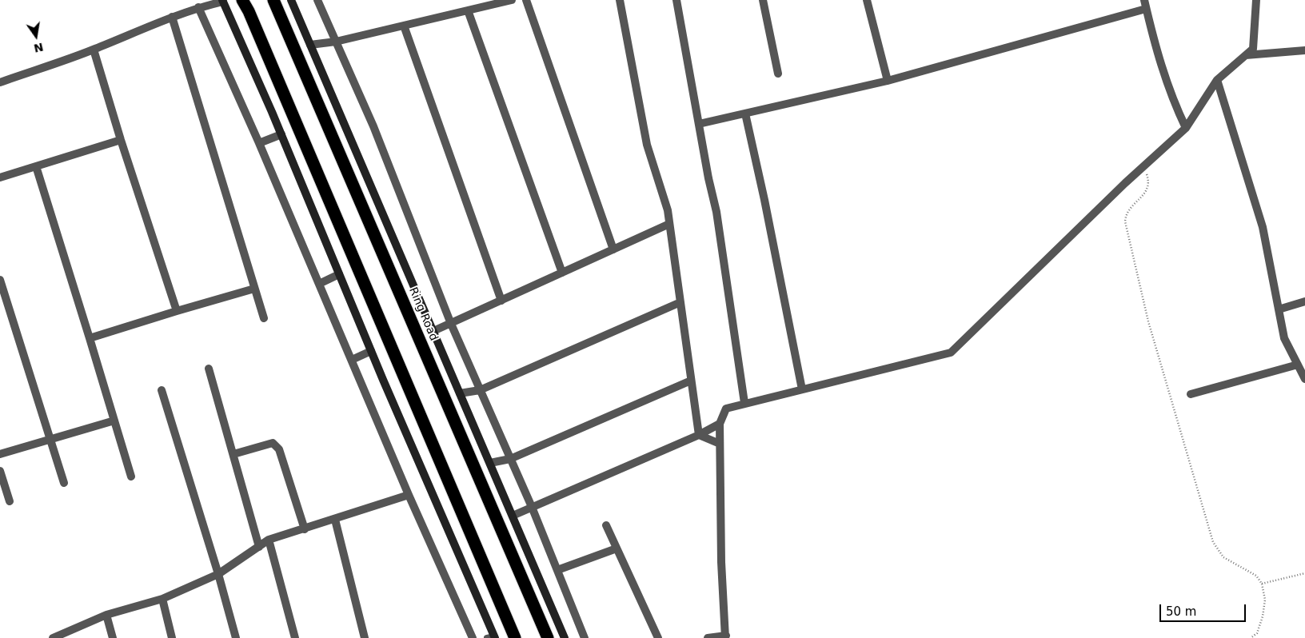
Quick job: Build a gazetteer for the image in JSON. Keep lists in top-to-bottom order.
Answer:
{
  "streets": {
    "highway": ["Ring Road"]
  },
  "scale_bar": "50 m",
  "north": "bottom"
}
